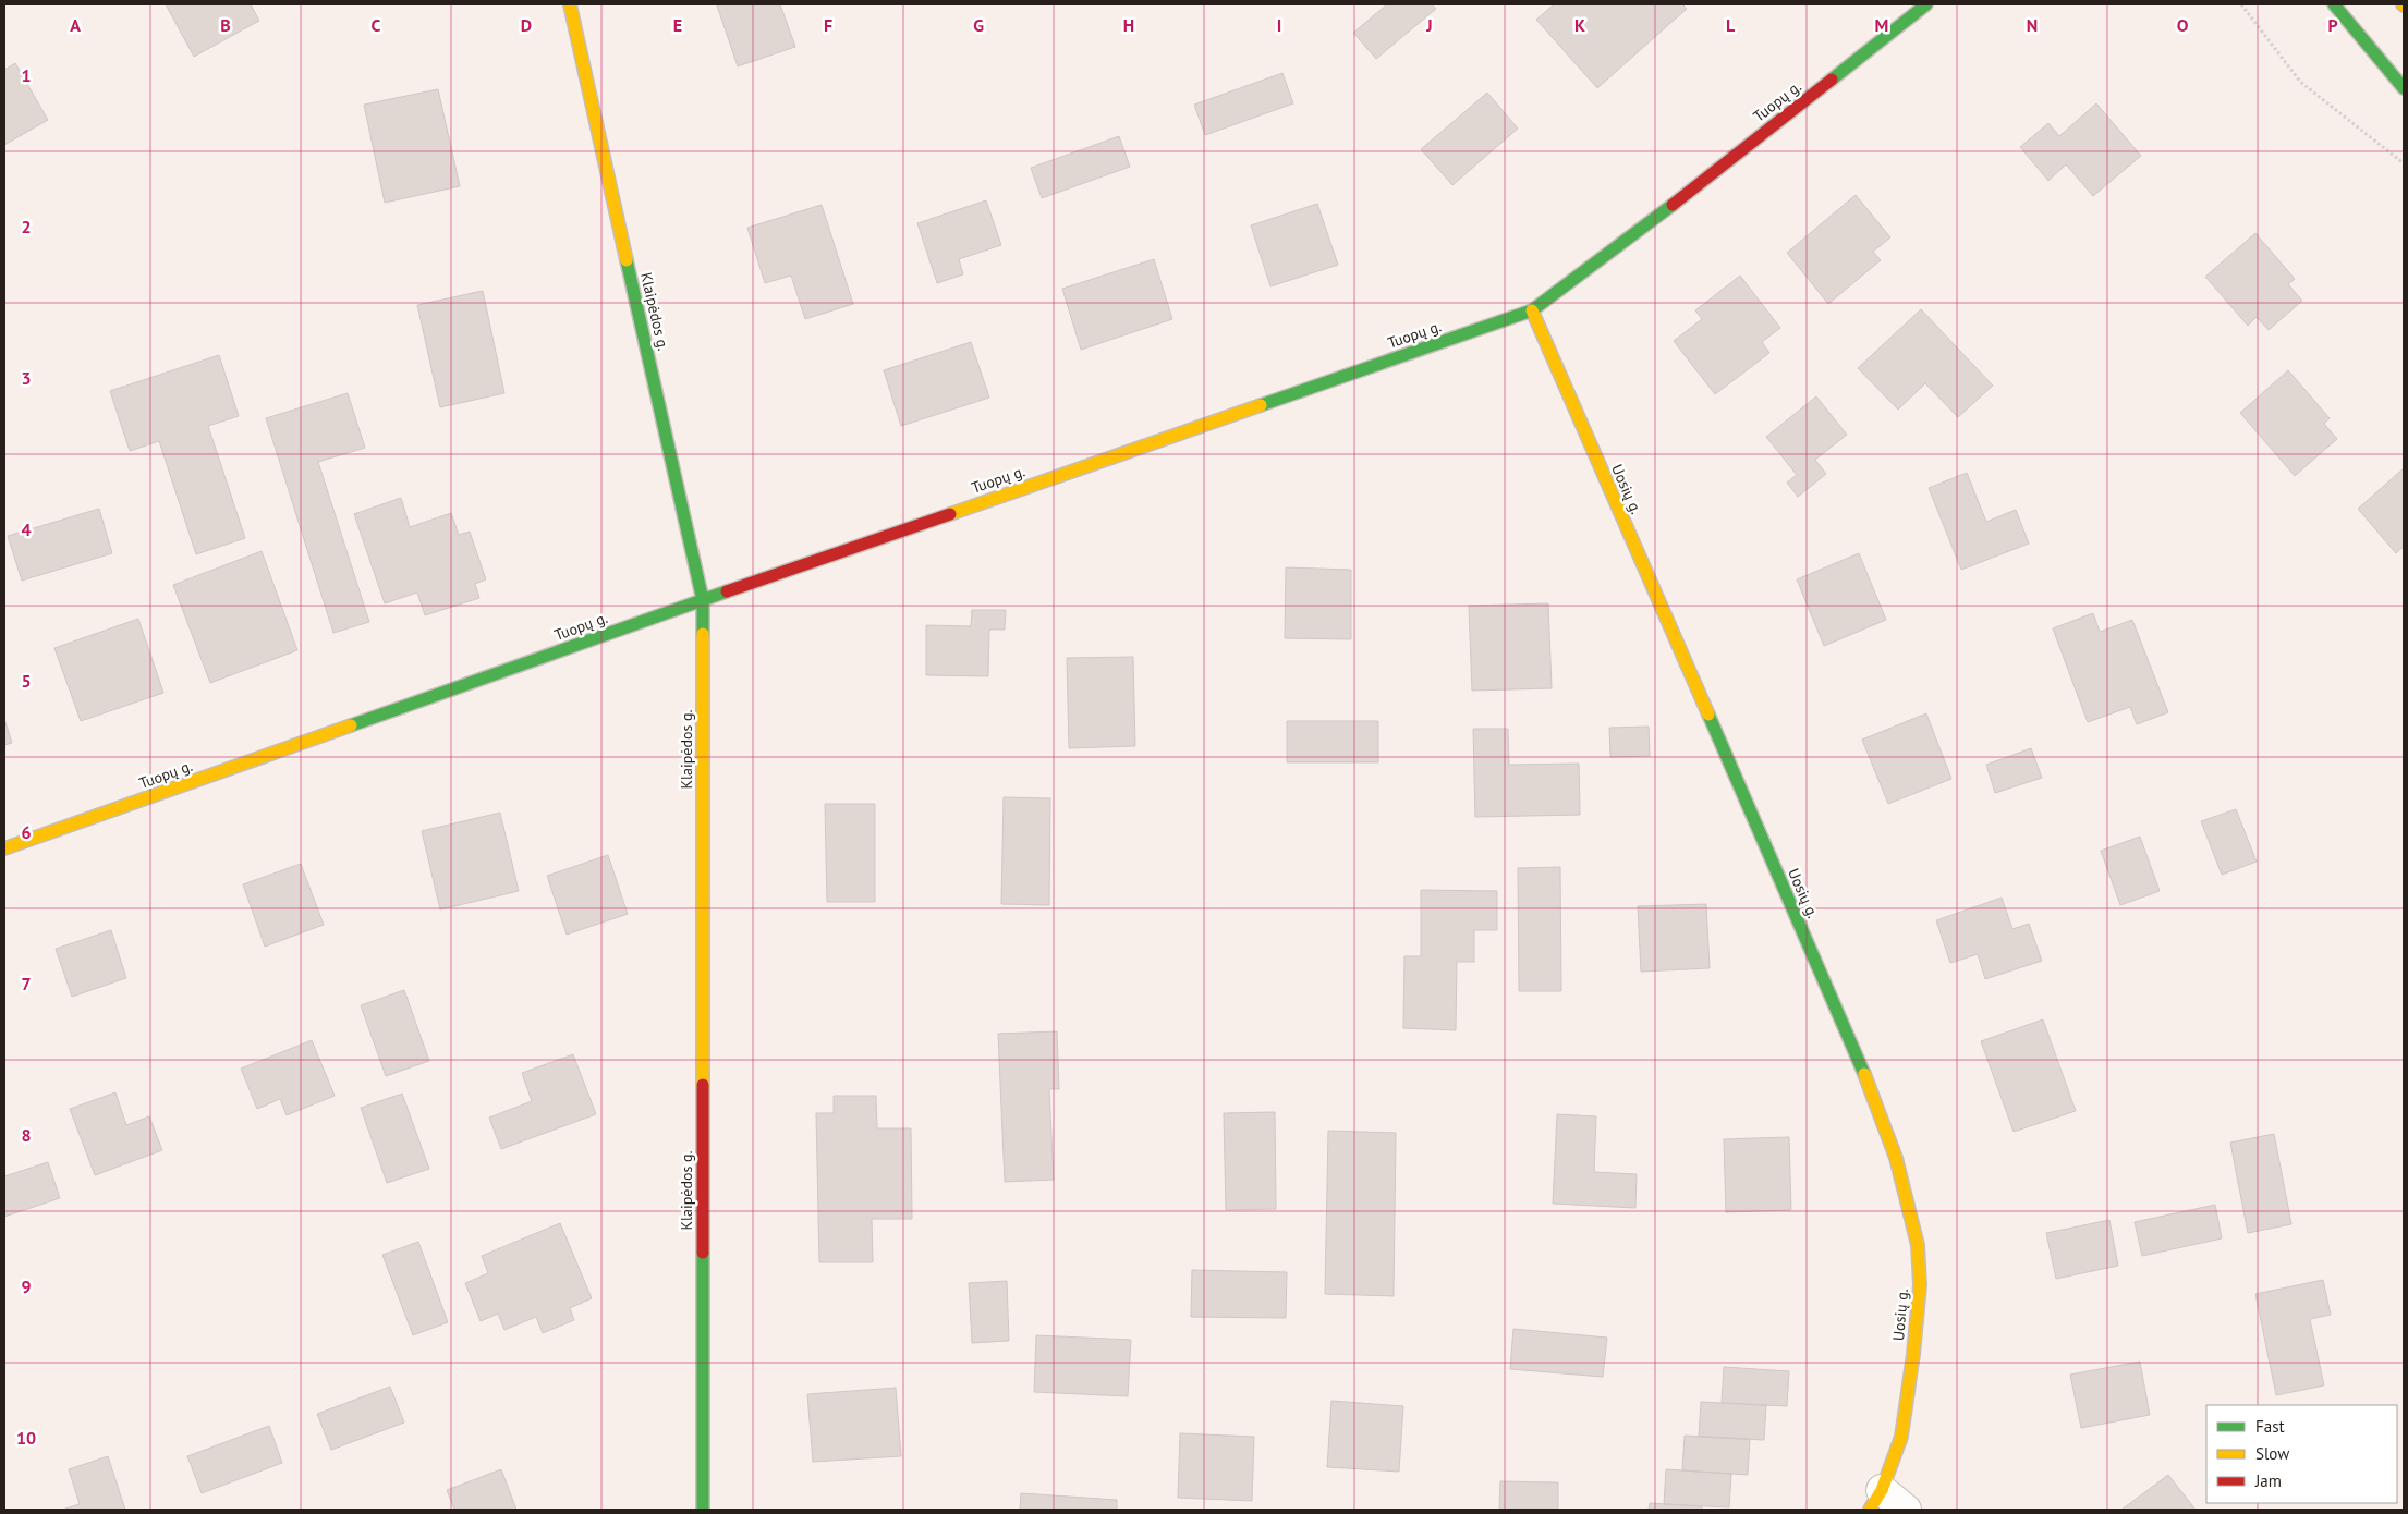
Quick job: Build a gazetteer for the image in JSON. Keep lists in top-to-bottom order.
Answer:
{
  "streets": {
    "street": ["Tuopų g.", "Klaipėdos g.", "Uosių g."]
  },
  "crossings": [
    ["Tuopų g.", "Klaipėdos g."],
    ["Tuopų g.", "Uosių g."]
  ],
  "legend": ["Fast", "Slow", "Jam"],
  "grid": {
    "columns": [
      "A",
      "B",
      "C",
      "D",
      "E",
      "F",
      "G",
      "H",
      "I",
      "J",
      "K",
      "L",
      "M",
      "N",
      "O",
      "P"
    ],
    "rows": [
      "1",
      "2",
      "3",
      "4",
      "5",
      "6",
      "7",
      "8",
      "9",
      "10"
    ]
  }
}
